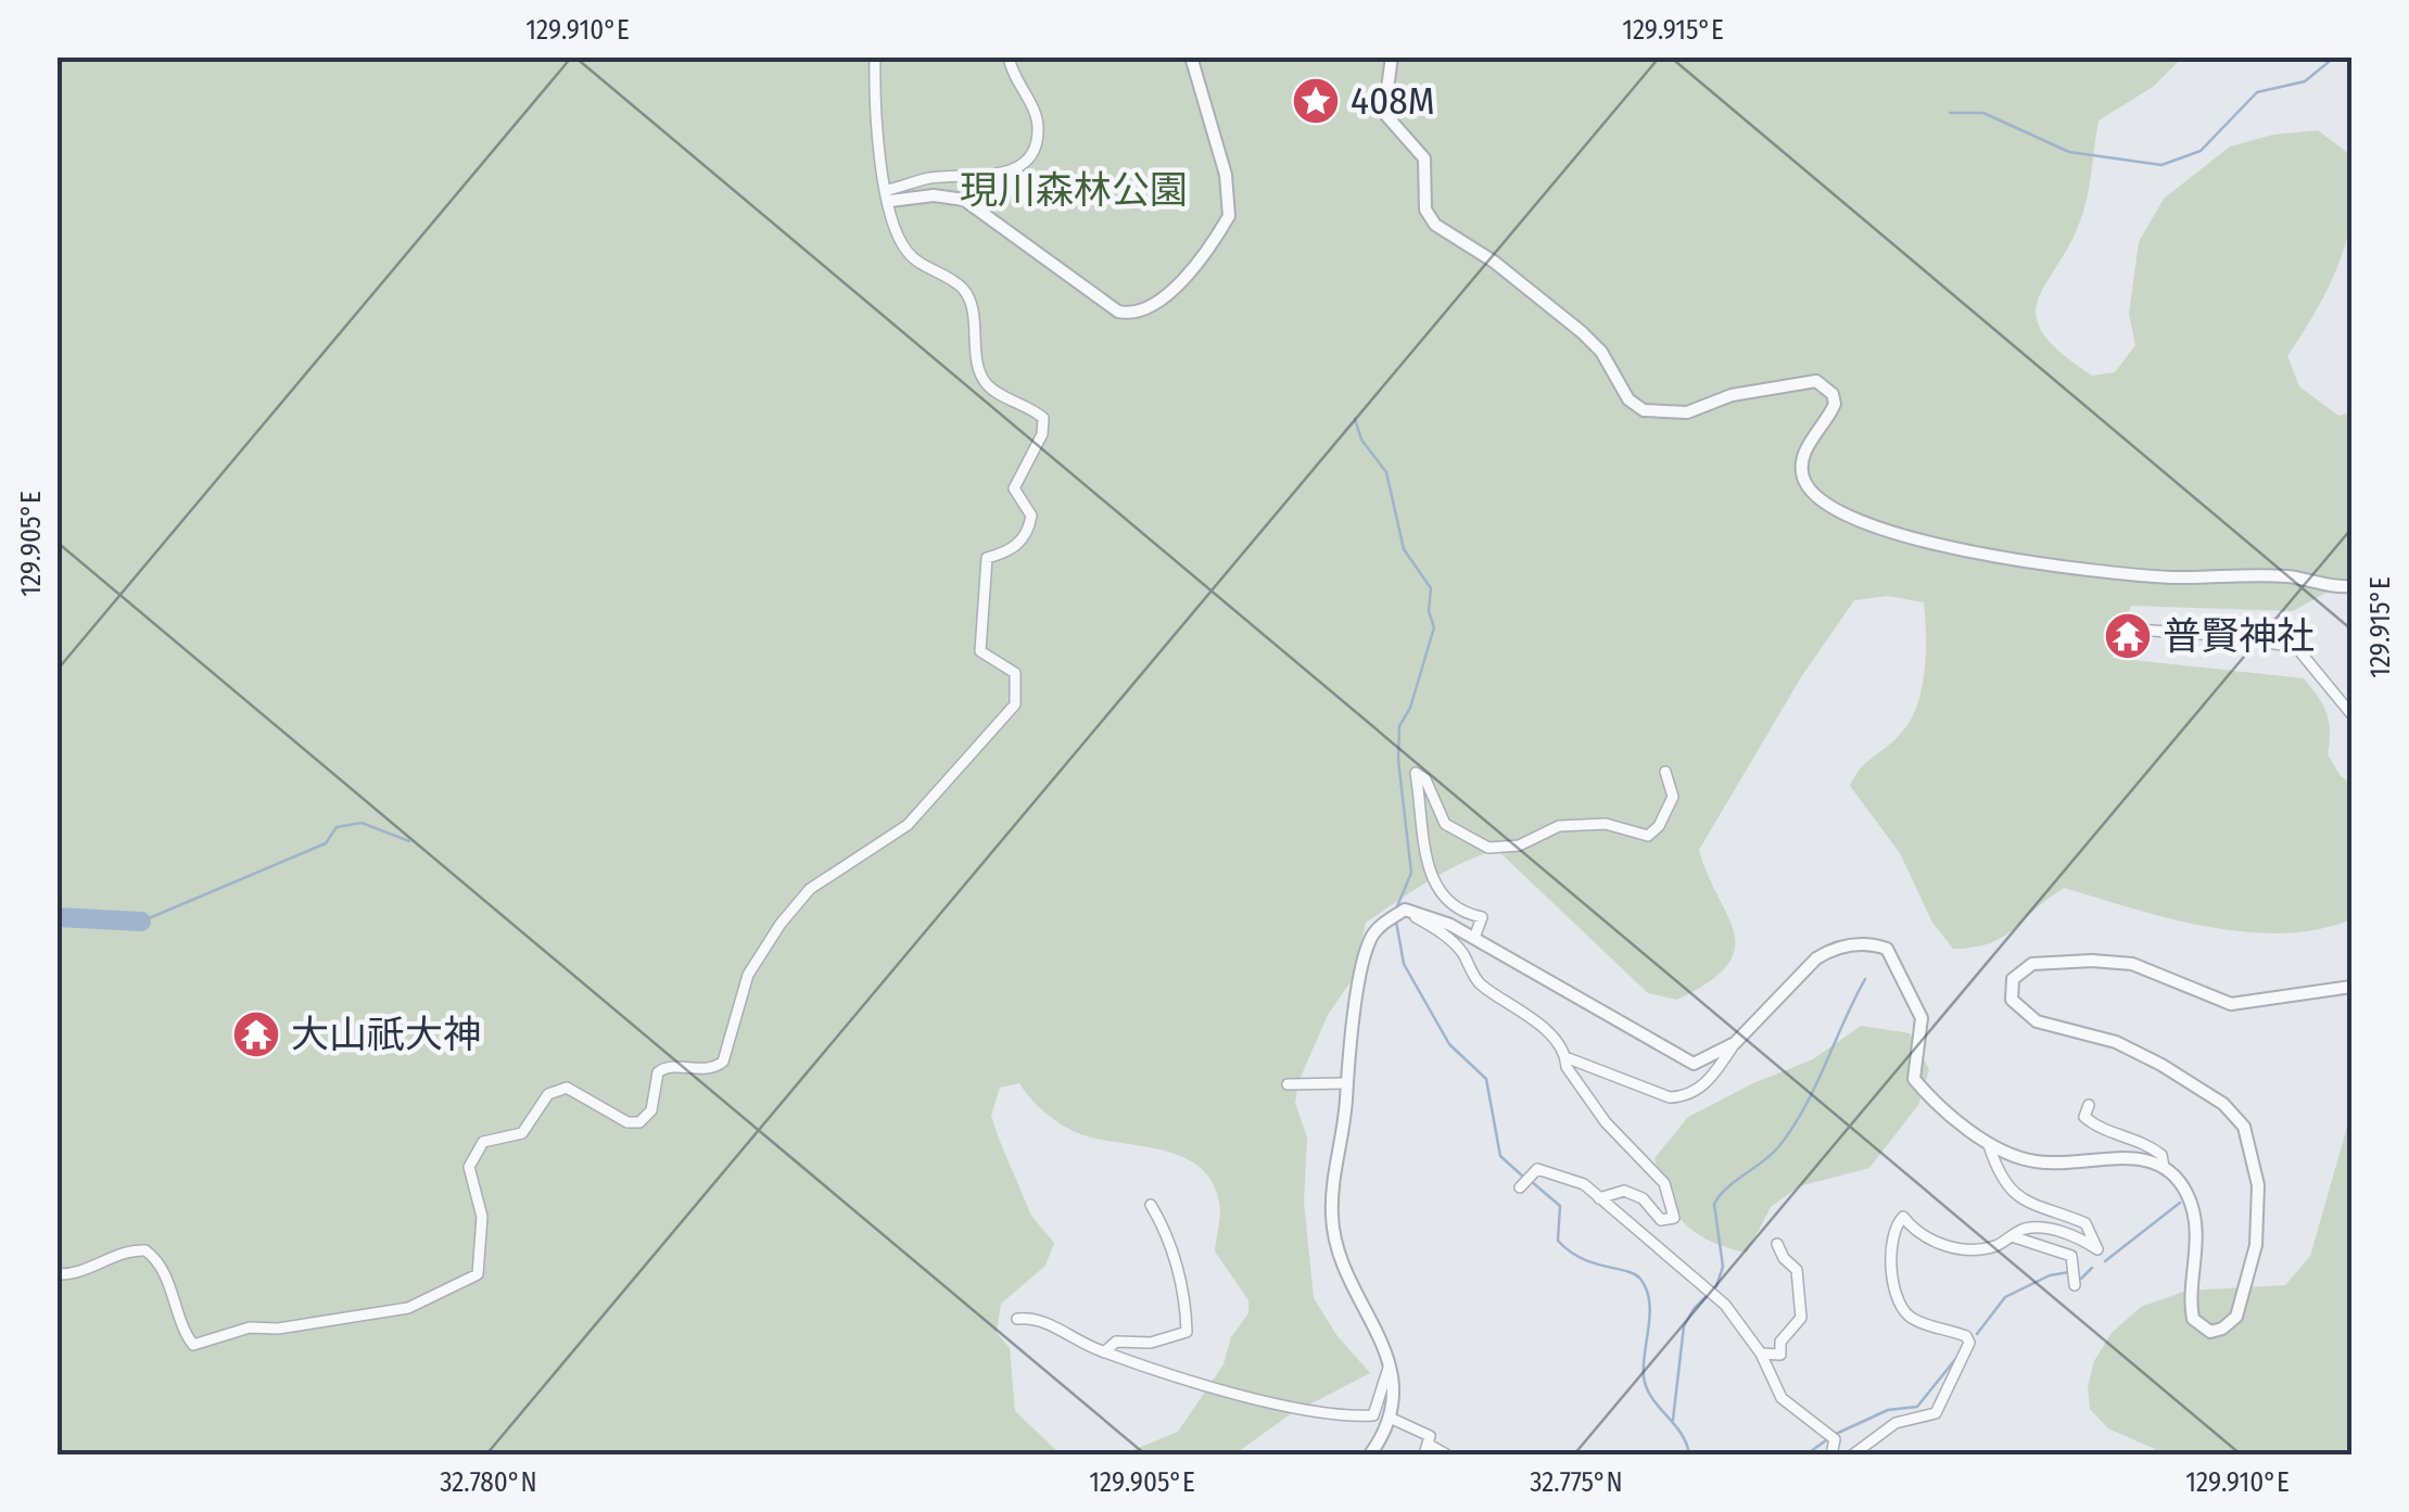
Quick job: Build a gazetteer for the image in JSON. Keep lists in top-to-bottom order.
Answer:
{
  "parks": ["現川森林公園"],
  "places": {
    "place": ["408M"],
    "temple": ["普賢神社", "大山祇大神"]
  },
  "coordinates": [
    "129.910°E",
    "129.915°E",
    "129.905°E",
    "32.780°N",
    "32.775°N"
  ]
}
